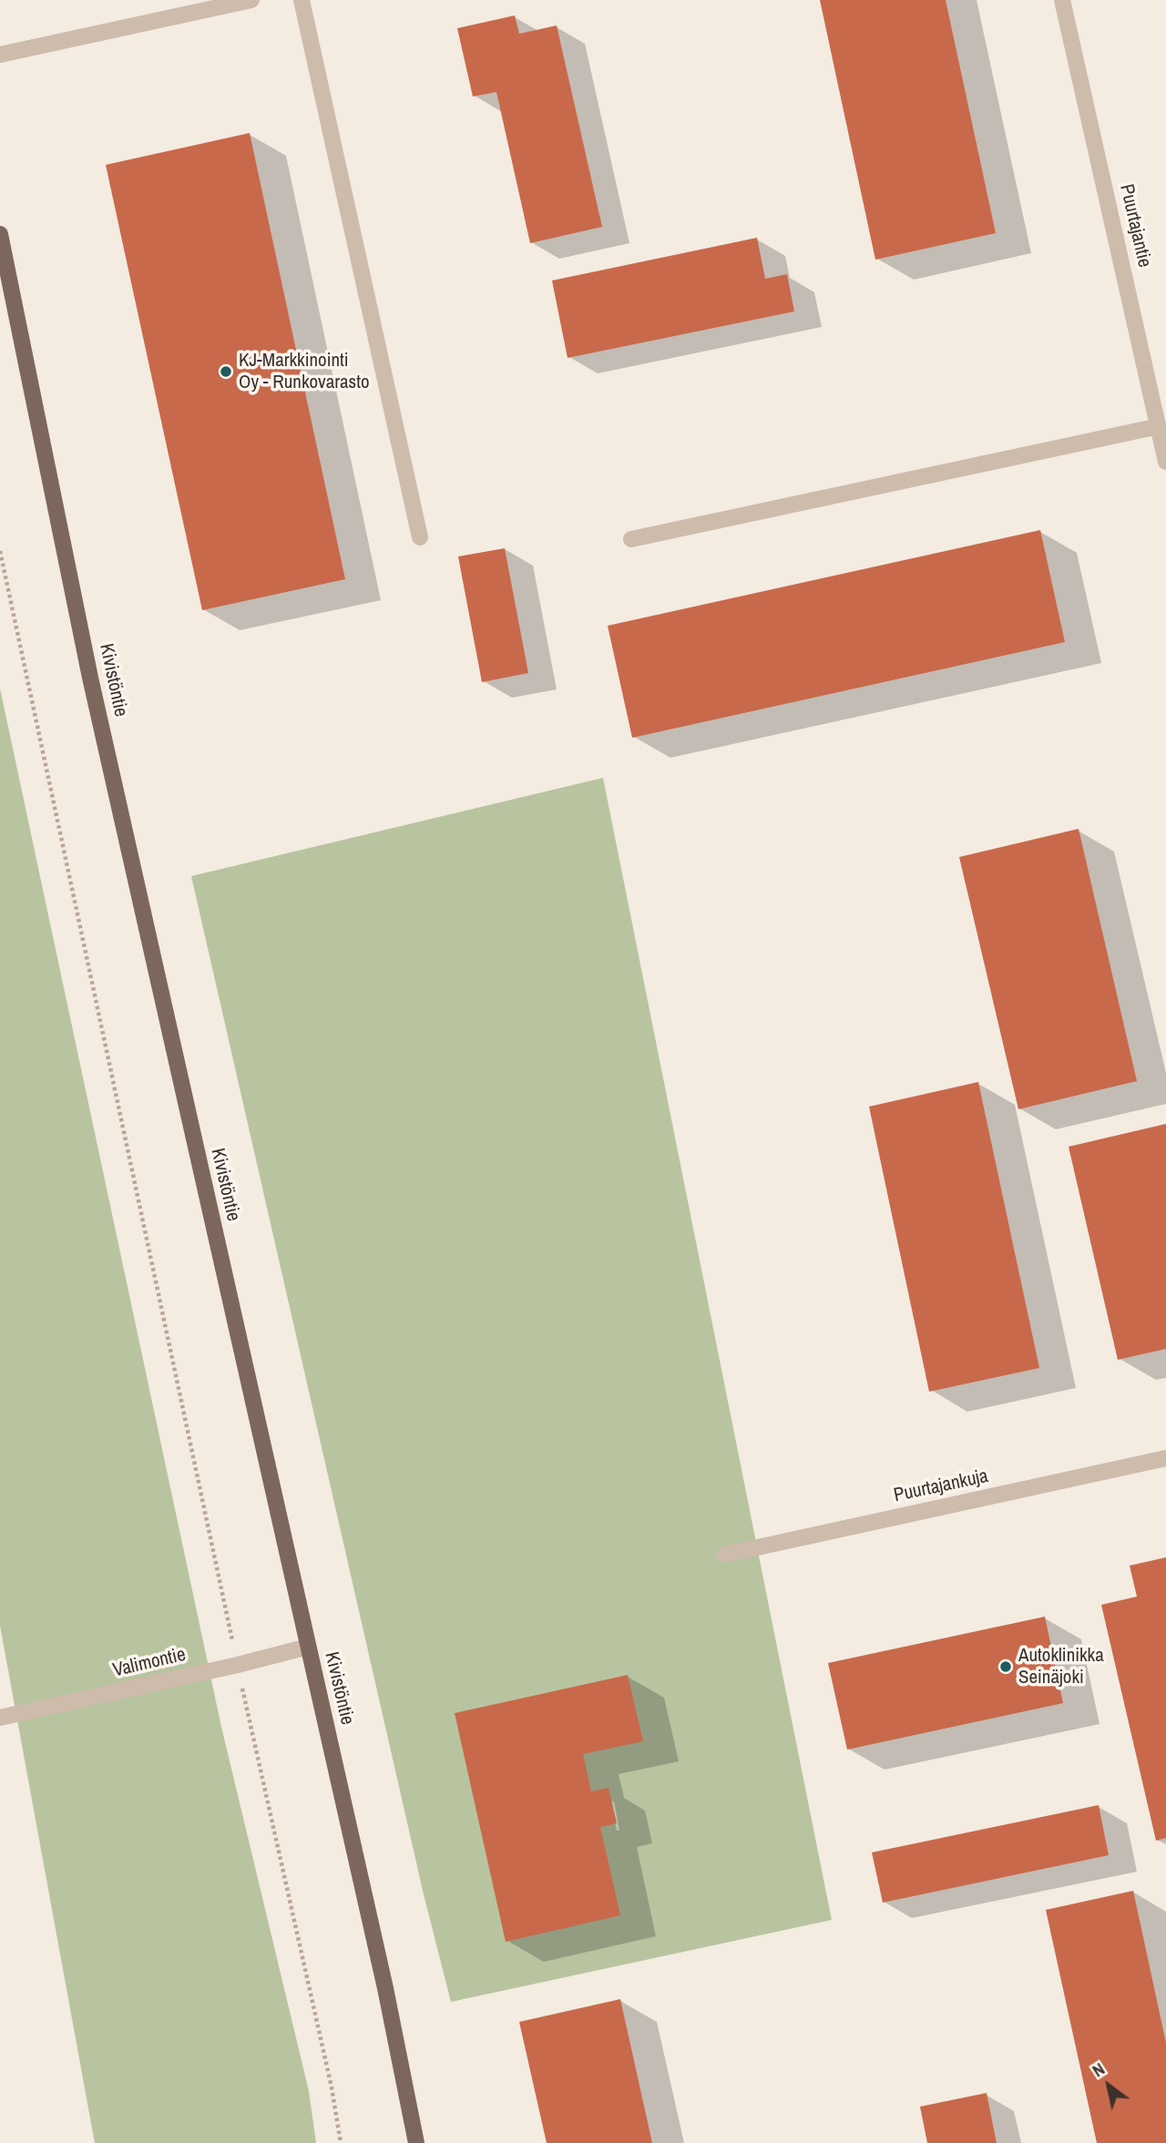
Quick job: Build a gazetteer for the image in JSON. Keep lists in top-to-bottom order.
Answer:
{
  "streets": {
    "main road": ["Kivistöntie"],
    "street": ["Puurtajantie", "Puurtajankuja", "Valimontie"]
  },
  "crossings": [
    ["Kivistöntie", "Valimontie"]
  ],
  "places": ["KJ-Markkinointi Oy - Runkovarasto", "Autoklinikka Seinäjoki"],
  "north": "top left"
}
